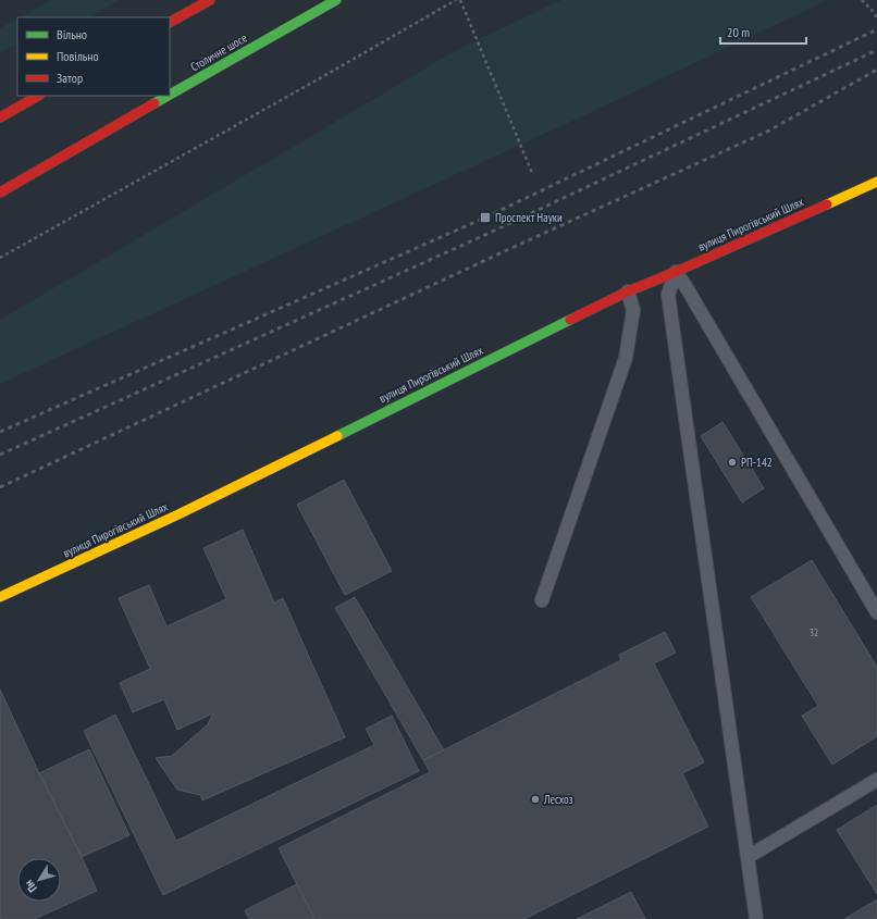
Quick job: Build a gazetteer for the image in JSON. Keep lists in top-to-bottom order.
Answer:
{
  "streets": {
    "main road": ["Столичне шосе", "вулиця Пирогівський Шлях"]
  },
  "places": {
    "transit": ["Проспект Науки"],
    "other": ["РП-142", "Лесхоз"]
  },
  "house_numbers": ["32"],
  "legend": ["Вільно", "Повільно", "Затор"],
  "scale_bar": "20 m",
  "north": "bottom left"
}
